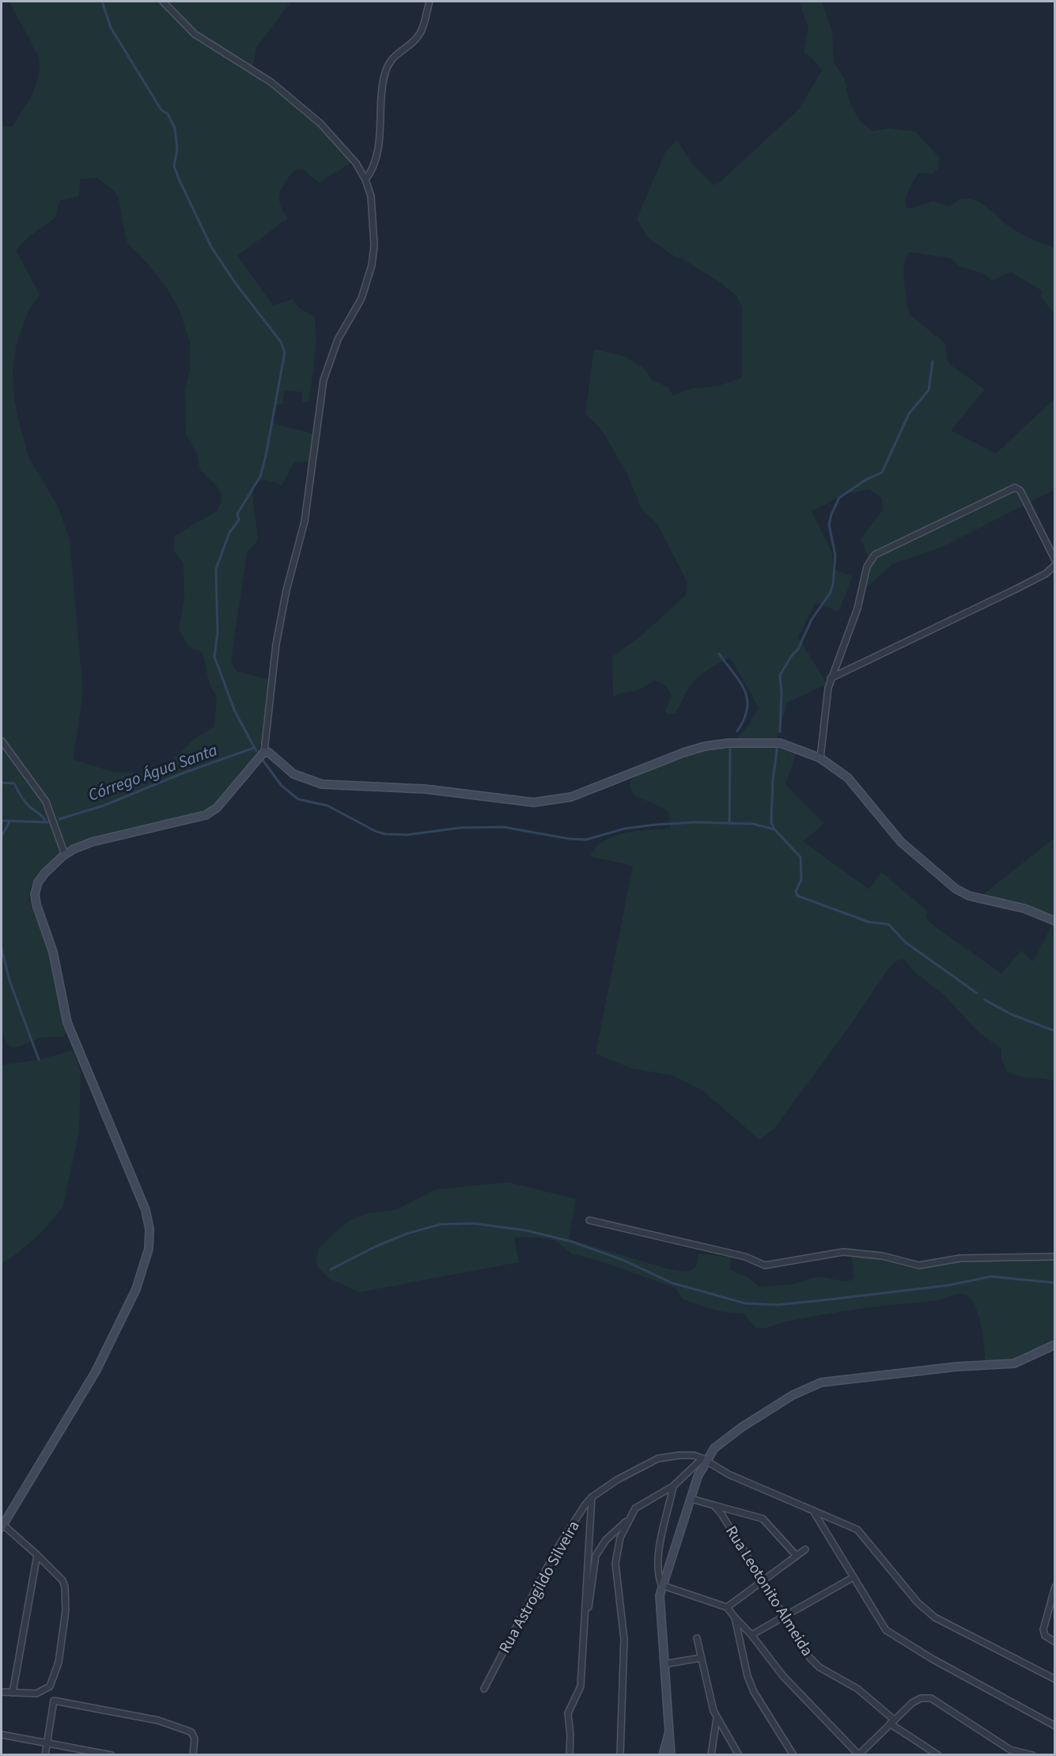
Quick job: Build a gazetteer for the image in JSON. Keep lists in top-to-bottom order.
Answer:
{
  "streets": {
    "street": ["Rua Astrogildo Silveira", "Rua Leotonito Almeida"]
  },
  "water": ["Córrego Água Santa"]
}
